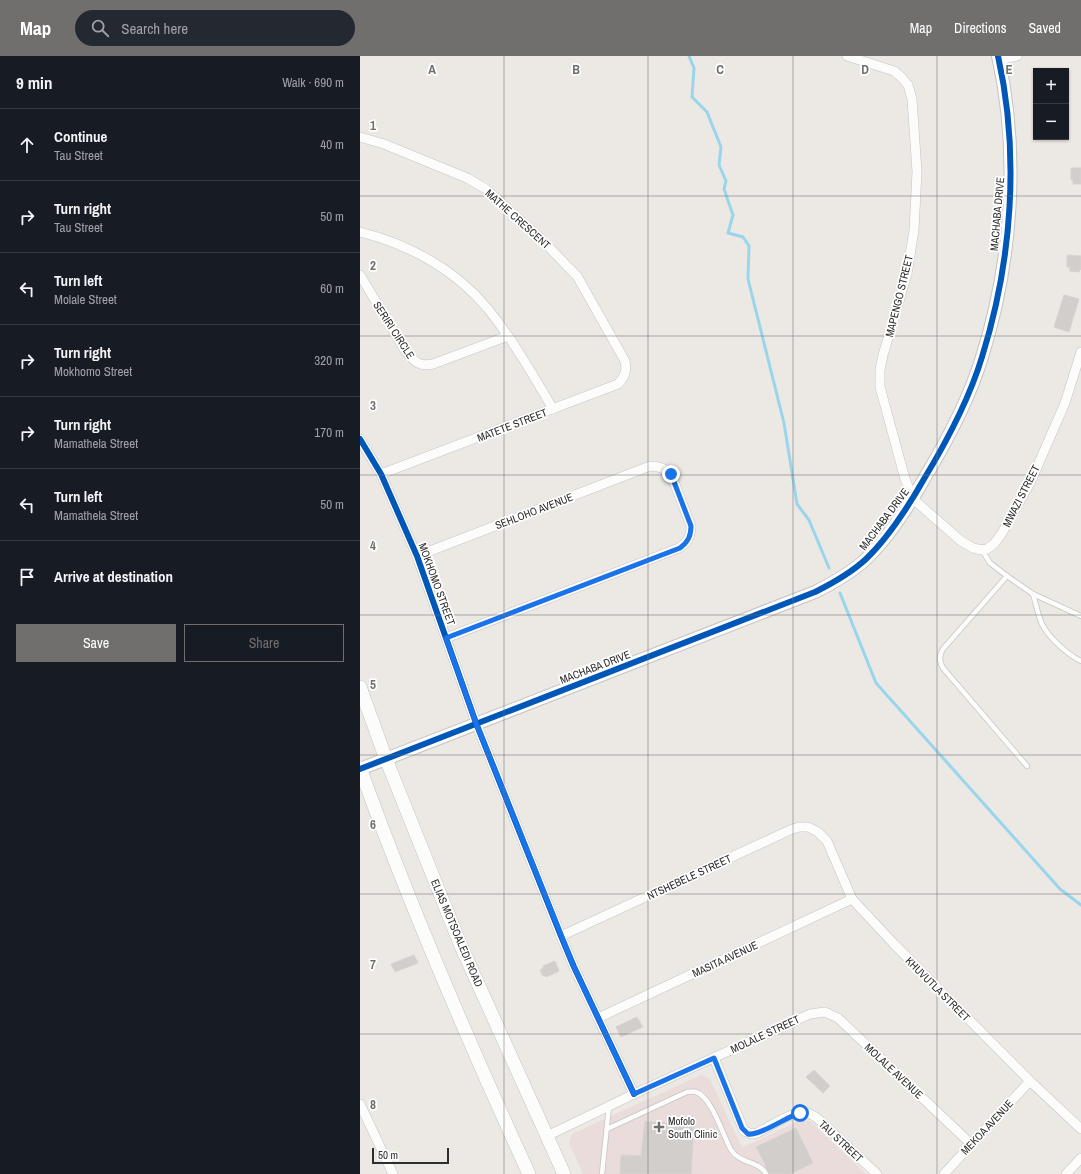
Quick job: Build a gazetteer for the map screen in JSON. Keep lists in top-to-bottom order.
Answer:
{
  "streets": {
    "main road": ["ELIAS MOTSOALEDI ROAD"],
    "street": [
      "MACHABA DRIVE",
      "MATHE CRESCENT",
      "MAPENGO STREET",
      "SERIRI CIRCLE",
      "MATETE STREET",
      "MWAZI STREET",
      "SEHLOHO AVENUE",
      "MOKHOMO STREET",
      "NTSHEBELE STREET",
      "MASITA AVENUE",
      "KHUVUTLA STREET",
      "MOLALE STREET",
      "MOLALE AVENUE",
      "MEKOA AVENUE",
      "TAU STREET"
    ]
  },
  "crossings": [
    ["MACHABA DRIVE", "MAPENGO STREET"],
    ["MACHABA DRIVE", "MOKHOMO STREET"],
    ["MACHABA DRIVE", "ELIAS MOTSOALEDI ROAD"],
    ["MATHE CRESCENT", "MATETE STREET"],
    ["MATETE STREET", "MOKHOMO STREET"],
    ["SEHLOHO AVENUE", "MOKHOMO STREET"],
    ["MOKHOMO STREET", "NTSHEBELE STREET"],
    ["MOKHOMO STREET", "MASITA AVENUE"],
    ["MOKHOMO STREET", "MOLALE STREET"],
    ["NTSHEBELE STREET", "KHUVUTLA STREET"],
    ["ELIAS MOTSOALEDI ROAD", "MOLALE STREET"],
    ["MASITA AVENUE", "KHUVUTLA STREET"],
    ["KHUVUTLA STREET", "MEKOA AVENUE"],
    ["MOLALE STREET", "MOLALE AVENUE"],
    ["MOLALE STREET", "TAU STREET"],
    ["MOLALE AVENUE", "MEKOA AVENUE"]
  ],
  "places": {
    "health": ["Mofolo South Clinic"]
  },
  "scale_bar": "50 m",
  "page": {
    "header": "Map",
    "search": "Search here",
    "nav": ["Map", "Directions", "Saved"],
    "heading": ["9 min", "Walk · 690 m"],
    "map_buttons": ["+", "−"],
    "list": [
      ["Continue", "Tau Street", "40 m"],
      ["Turn right", "Tau Street", "50 m"],
      ["Turn left", "Molale Street", "60 m"],
      ["Turn right", "Mokhomo Street", "320 m"],
      ["Turn right", "Mamathela Street", "170 m"],
      ["Turn left", "Mamathela Street", "50 m"],
      "Arrive at destination"
    ],
    "buttons": ["Save", "Share"],
    "scale": "50 m"
  },
  "grid": {
    "columns": [
      "A",
      "B",
      "C",
      "D",
      "E"
    ],
    "rows": [
      "1",
      "2",
      "3",
      "4",
      "5",
      "6",
      "7",
      "8"
    ]
  }
}
